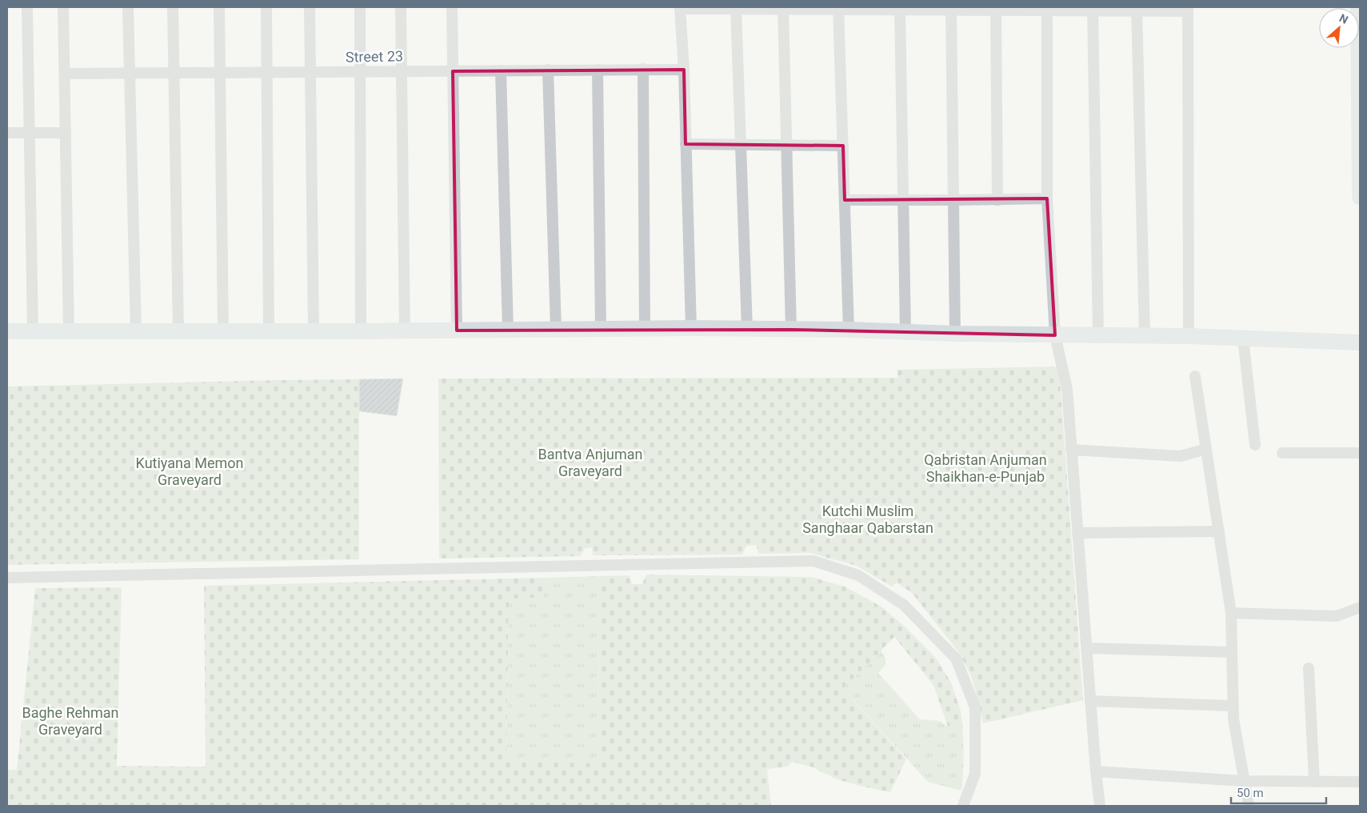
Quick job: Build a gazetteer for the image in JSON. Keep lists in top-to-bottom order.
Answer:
{
  "streets": {
    "street": ["Street 23"]
  },
  "parks": [
    "Bantva Anjuman Graveyard",
    "Qabristan Anjuman Shaikhan-e-Punjab",
    "Kutiyana Memon Graveyard",
    "Kutchi Muslim Sanghaar Qabarstan",
    "Baghe Rehman Graveyard"
  ],
  "scale_bar": "50 m",
  "north": "top right"
}
